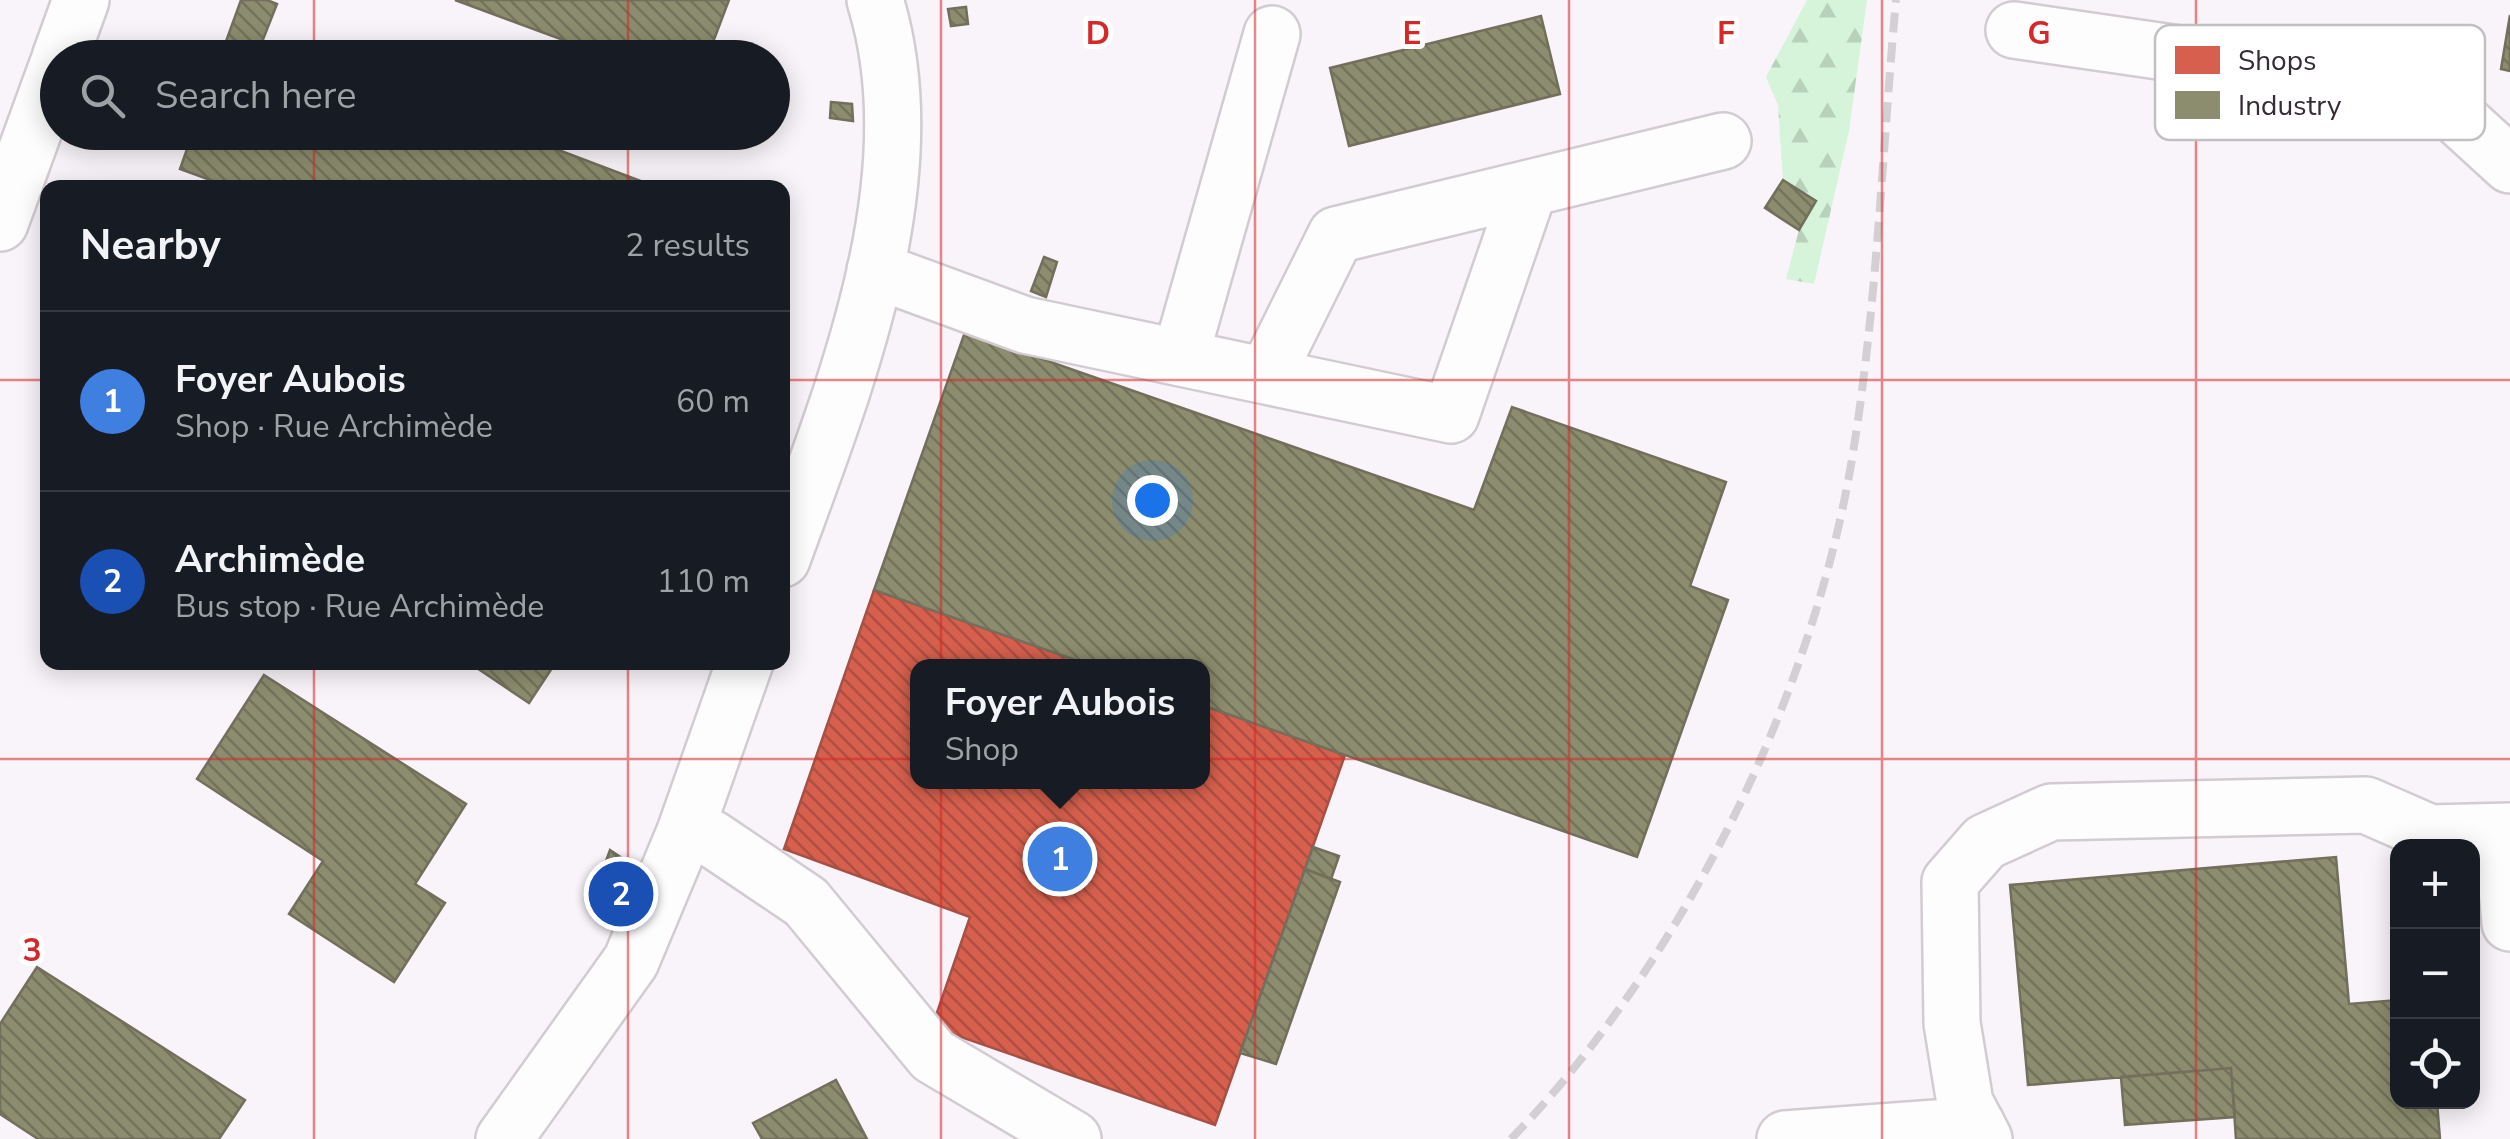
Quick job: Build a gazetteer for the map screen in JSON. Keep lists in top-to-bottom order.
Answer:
{
  "legend": ["Shops", "Industry"],
  "page": {
    "search": "Search here",
    "heading": ["Nearby", "2 results"],
    "list": [
      {
        "mark": "1",
        "name": "Foyer Aubois",
        "note": "Shop · Rue Archimède",
        "value": "60 m"
      },
      {
        "mark": "2",
        "name": "Archimède",
        "note": "Bus stop · Rue Archimède",
        "value": "110 m"
      }
    ],
    "popup": ["Foyer Aubois", "Shop"],
    "pins": ["1", "2"],
    "map_buttons": ["+", "−"]
  },
  "grid": {
    "columns": [
      "D",
      "E",
      "F",
      "G"
    ],
    "rows": ["3"]
  }
}
